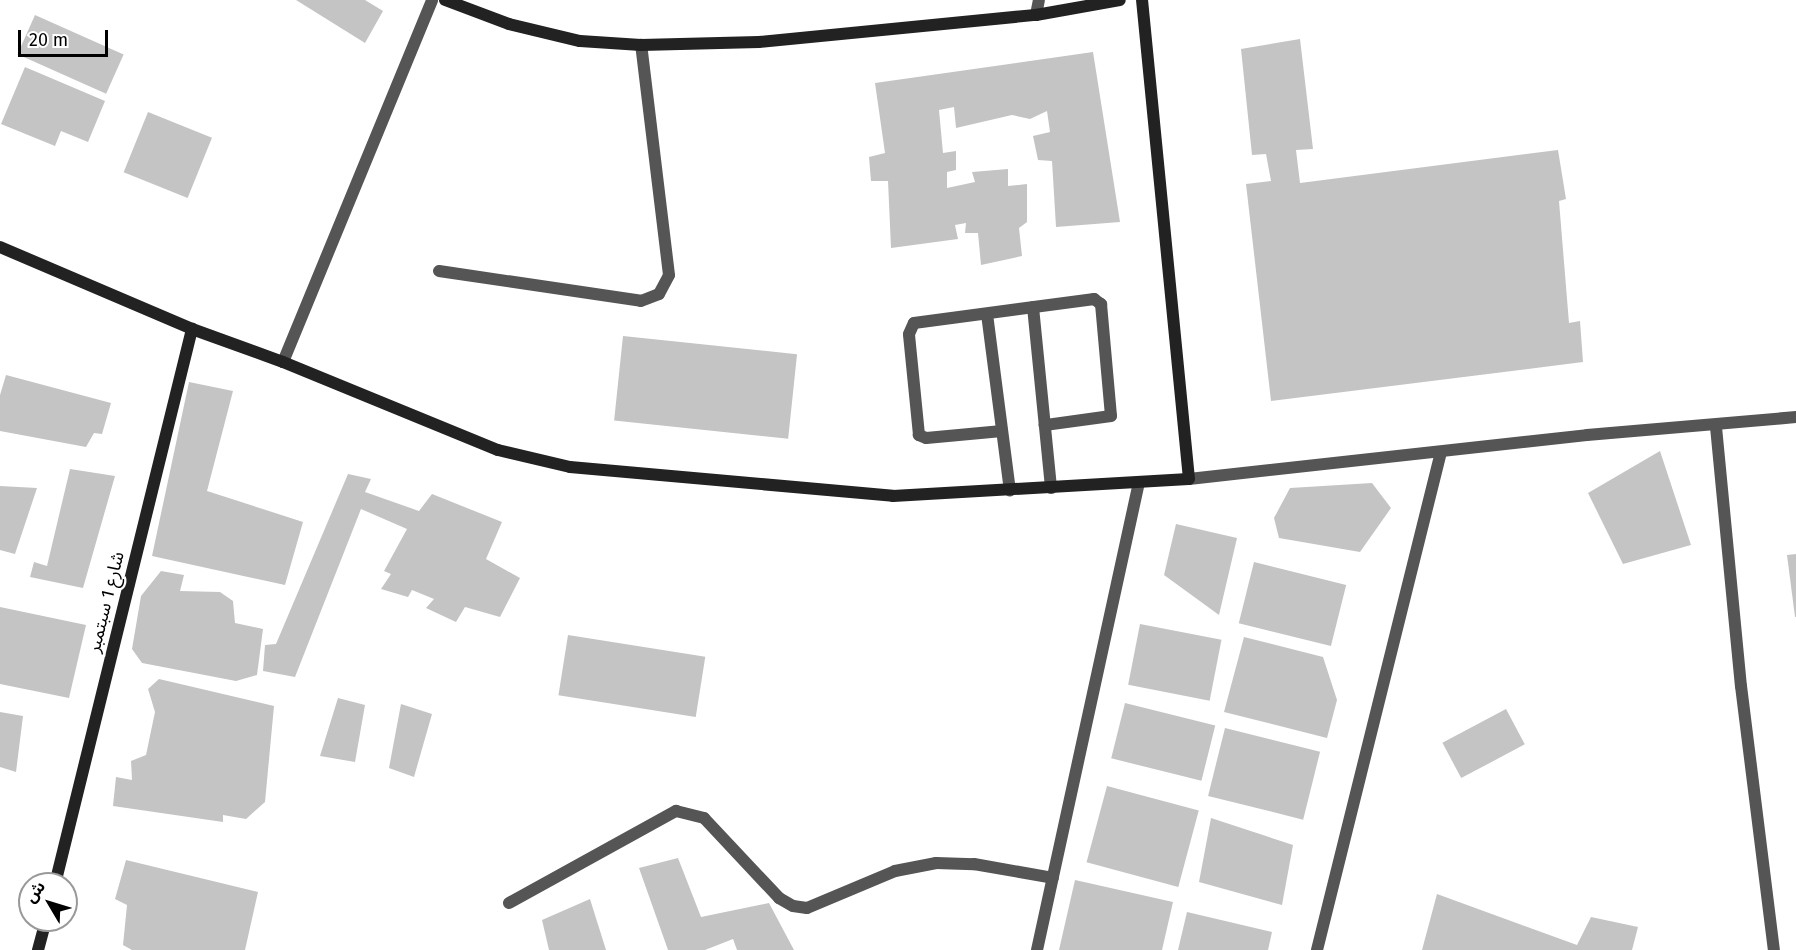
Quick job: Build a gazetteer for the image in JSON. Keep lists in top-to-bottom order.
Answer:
{
  "streets": {
    "street": ["شارع 1 سبتمبر"]
  },
  "scale_bar": "20 m",
  "north": "top left"
}
